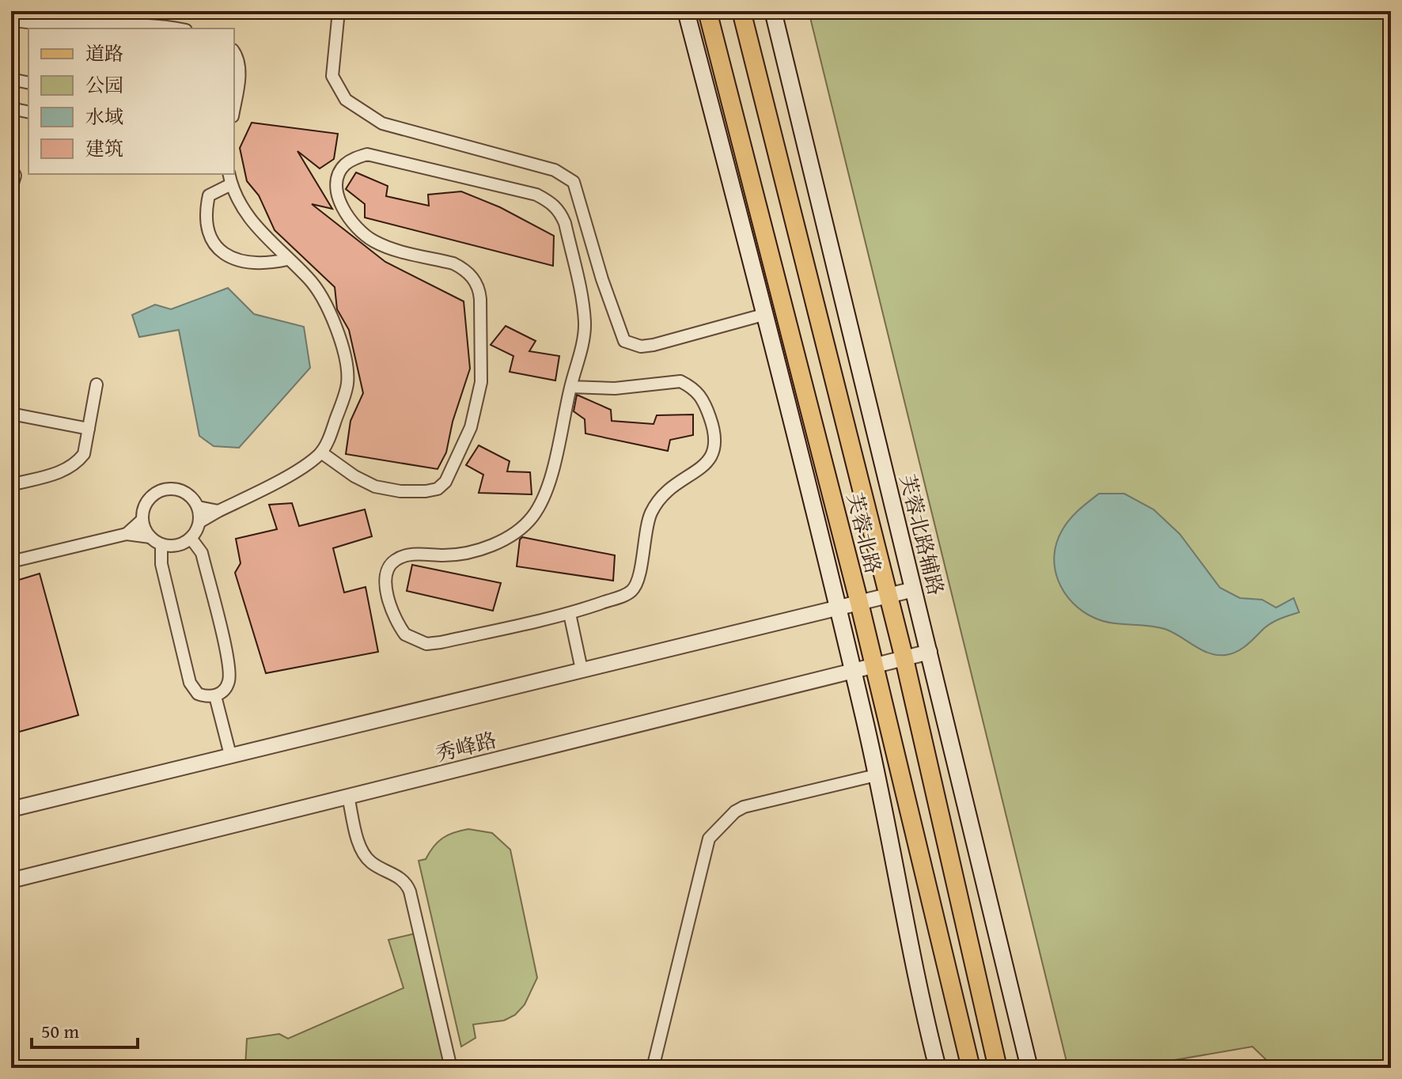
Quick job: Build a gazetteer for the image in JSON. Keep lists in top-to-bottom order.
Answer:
{
  "streets": {
    "main road": ["芙蓉北路", "芙蓉北路辅路"],
    "street": ["秀峰路"]
  },
  "crossings": [
    ["芙蓉北路", "秀峰路"],
    ["芙蓉北路辅路", "秀峰路"]
  ],
  "legend": [
    "道路",
    "公园",
    "水域",
    "建筑"
  ],
  "scale_bar": "50 m"
}
